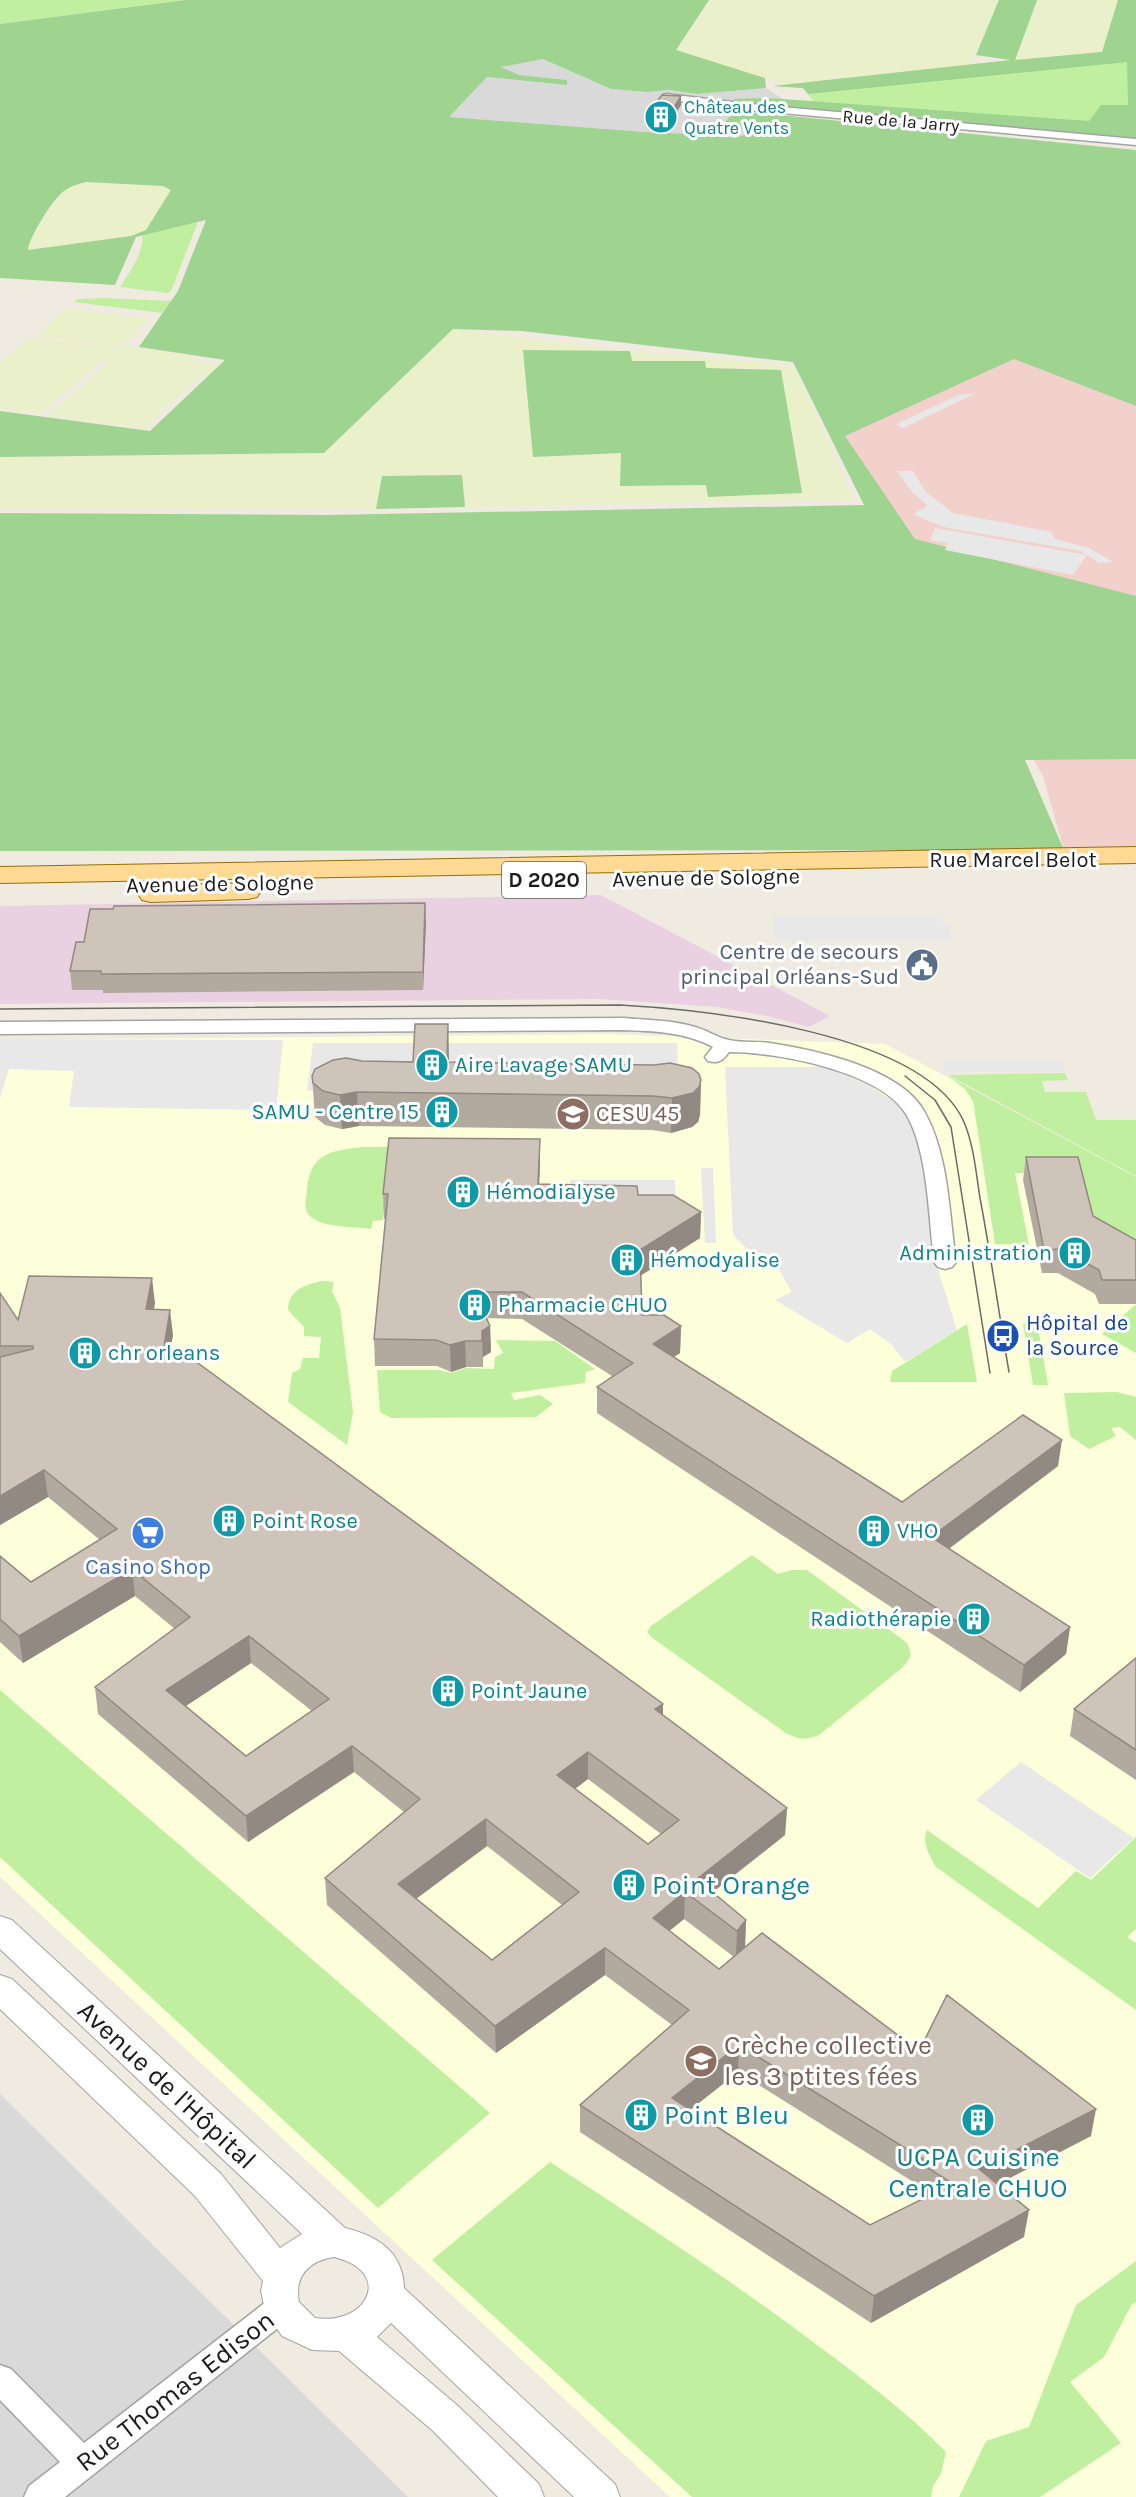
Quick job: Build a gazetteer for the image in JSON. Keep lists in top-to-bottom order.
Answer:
{
  "streets": {
    "main road": ["Rue Marcel Belot", "Avenue de Sologne", "D 2020"],
    "street": ["Rue de la Jarry", "Avenue de l'Hôpital", "Rue Thomas Edison"]
  },
  "crossings": [
    ["Rue Marcel Belot", "D 2020"],
    ["Avenue de l'Hôpital", "Rue Thomas Edison"]
  ],
  "places": {
    "building": [
      "Château des Quatre Vents",
      "Aire Lavage SAMU",
      "SAMU - Centre 15",
      "Hémodialyse",
      "Administration",
      "Hémodyalise",
      "Pharmacie CHUO",
      "chr orleans",
      "Point Rose",
      "VHO",
      "Radiothérapie",
      "Point Jaune",
      "Point Orange",
      "Point Bleu",
      "UCPA Cuisine Centrale CHUO"
    ],
    "public building": ["Centre de secours principal Orléans-Sud"],
    "school or university": ["CESU 45", "Crèche collective les 3 ptites fées"],
    "bus stop": ["Hôpital de la Source"],
    "supermarket": ["Casino Shop"]
  }
}
